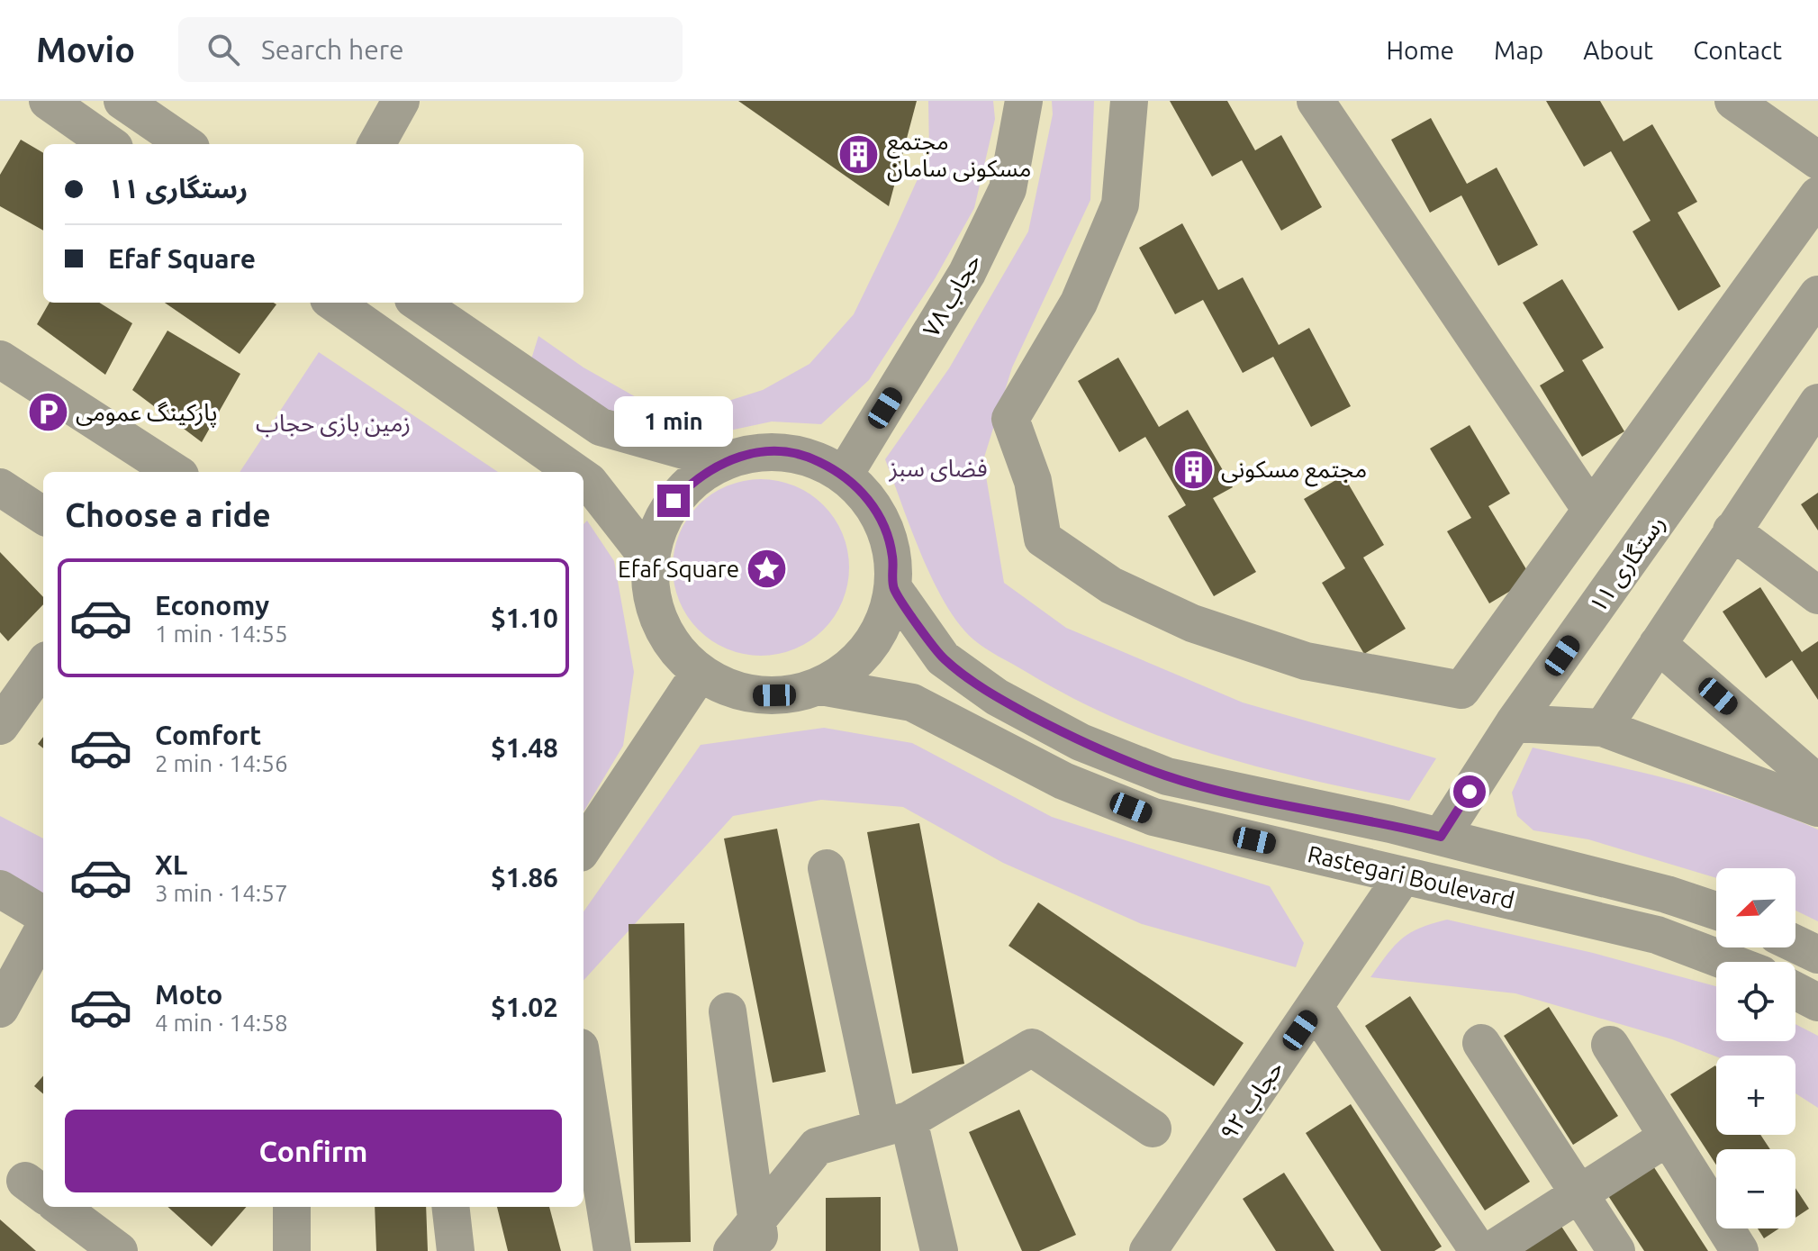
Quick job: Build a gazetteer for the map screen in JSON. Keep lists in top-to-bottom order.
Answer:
{
  "streets": {
    "street": [
      "حجاب ۷۸",
      "رستگاری ۱۱",
      "Rastegari Boulevard",
      "حجاب ۹۲"
    ]
  },
  "crossings": [
    ["حجاب ۷۸", "Rastegari Boulevard"],
    ["رستگاری ۱۱", "Rastegari Boulevard"],
    ["Rastegari Boulevard", "حجاب ۹۲"]
  ],
  "parks": ["زمین بازی حجاب", "فضای سبز"],
  "places": {
    "building": ["مجتمع مسکونی سامان", "مجتمع مسکونی"],
    "parking": ["پارکینگ عمومی"],
    "place": ["Efaf Square"]
  },
  "north": "bottom left",
  "page": {
    "header": "Movio",
    "search": "Search here",
    "nav": [
      "Home",
      "Map",
      "About",
      "Contact"
    ],
    "banner": ["رستگاری ۱۱", "Efaf Square"],
    "bubble": "1 min",
    "heading": "Choose a ride",
    "list": [
      {
        "name": "Economy",
        "note": "1 min · 14:55",
        "value": "$1.10"
      },
      {
        "name": "Comfort",
        "note": "2 min · 14:56",
        "value": "$1.48"
      },
      {
        "name": "XL",
        "note": "3 min · 14:57",
        "value": "$1.86"
      },
      {
        "name": "Moto",
        "note": "4 min · 14:58",
        "value": "$1.02"
      }
    ],
    "map_buttons": ["+", "−"],
    "buttons": "Confirm"
  }
}
